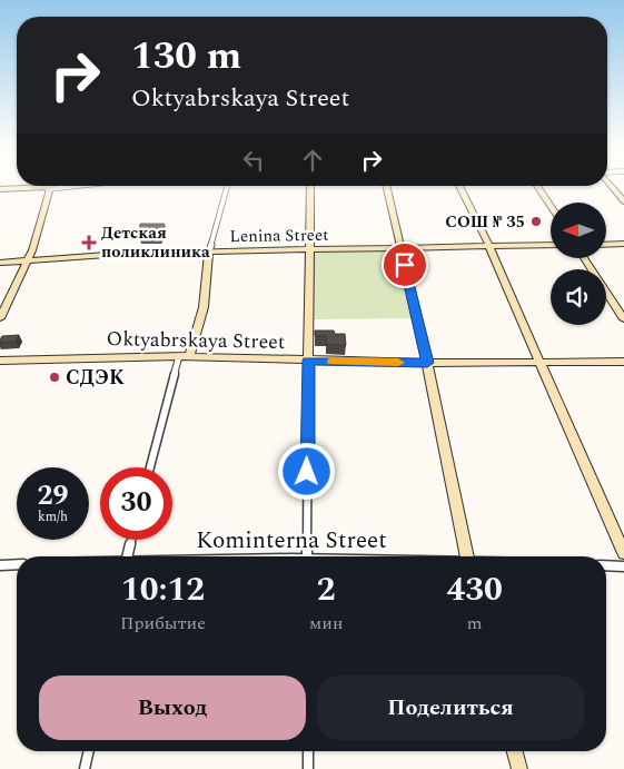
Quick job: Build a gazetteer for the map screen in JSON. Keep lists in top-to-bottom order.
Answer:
{
  "streets": {
    "street": ["Lenina Street", "Oktyabrskaya Street"]
  },
  "places": {
    "other": ["СОШ № 35", "СДЭК"],
    "health": ["Детская поликлиника"]
  },
  "north": "left",
  "page": {
    "turn": ["130 m", "Oktyabrskaya Street"],
    "speed": "29 km/h",
    "limit": "30",
    "eta": [
      "10:12",
      "Прибытие",
      "2",
      "мин",
      "430",
      "m"
    ],
    "buttons": ["Выход", "Поделиться"]
  }
}
